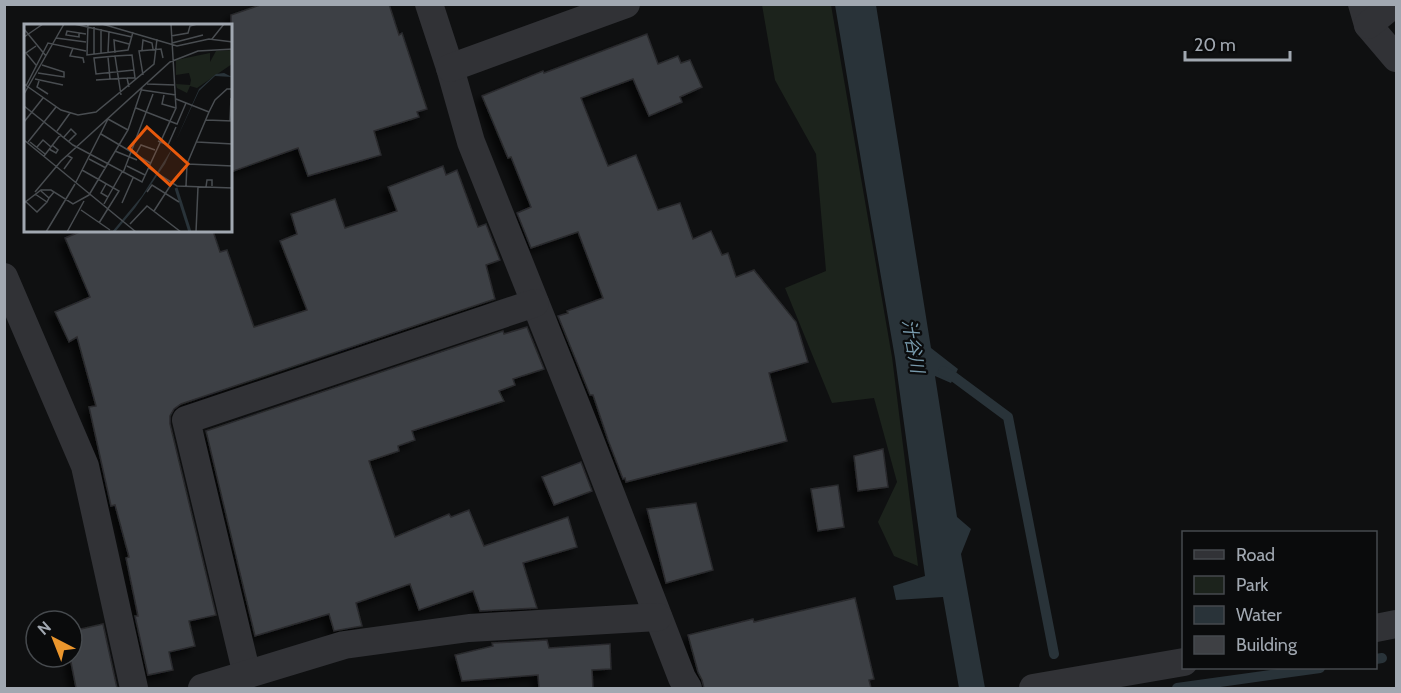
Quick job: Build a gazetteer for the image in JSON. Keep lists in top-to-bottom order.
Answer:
{
  "water": ["汁谷川"],
  "legend": [
    "Road",
    "Park",
    "Water",
    "Building"
  ],
  "scale_bar": "20 m",
  "north": "top left"
}
